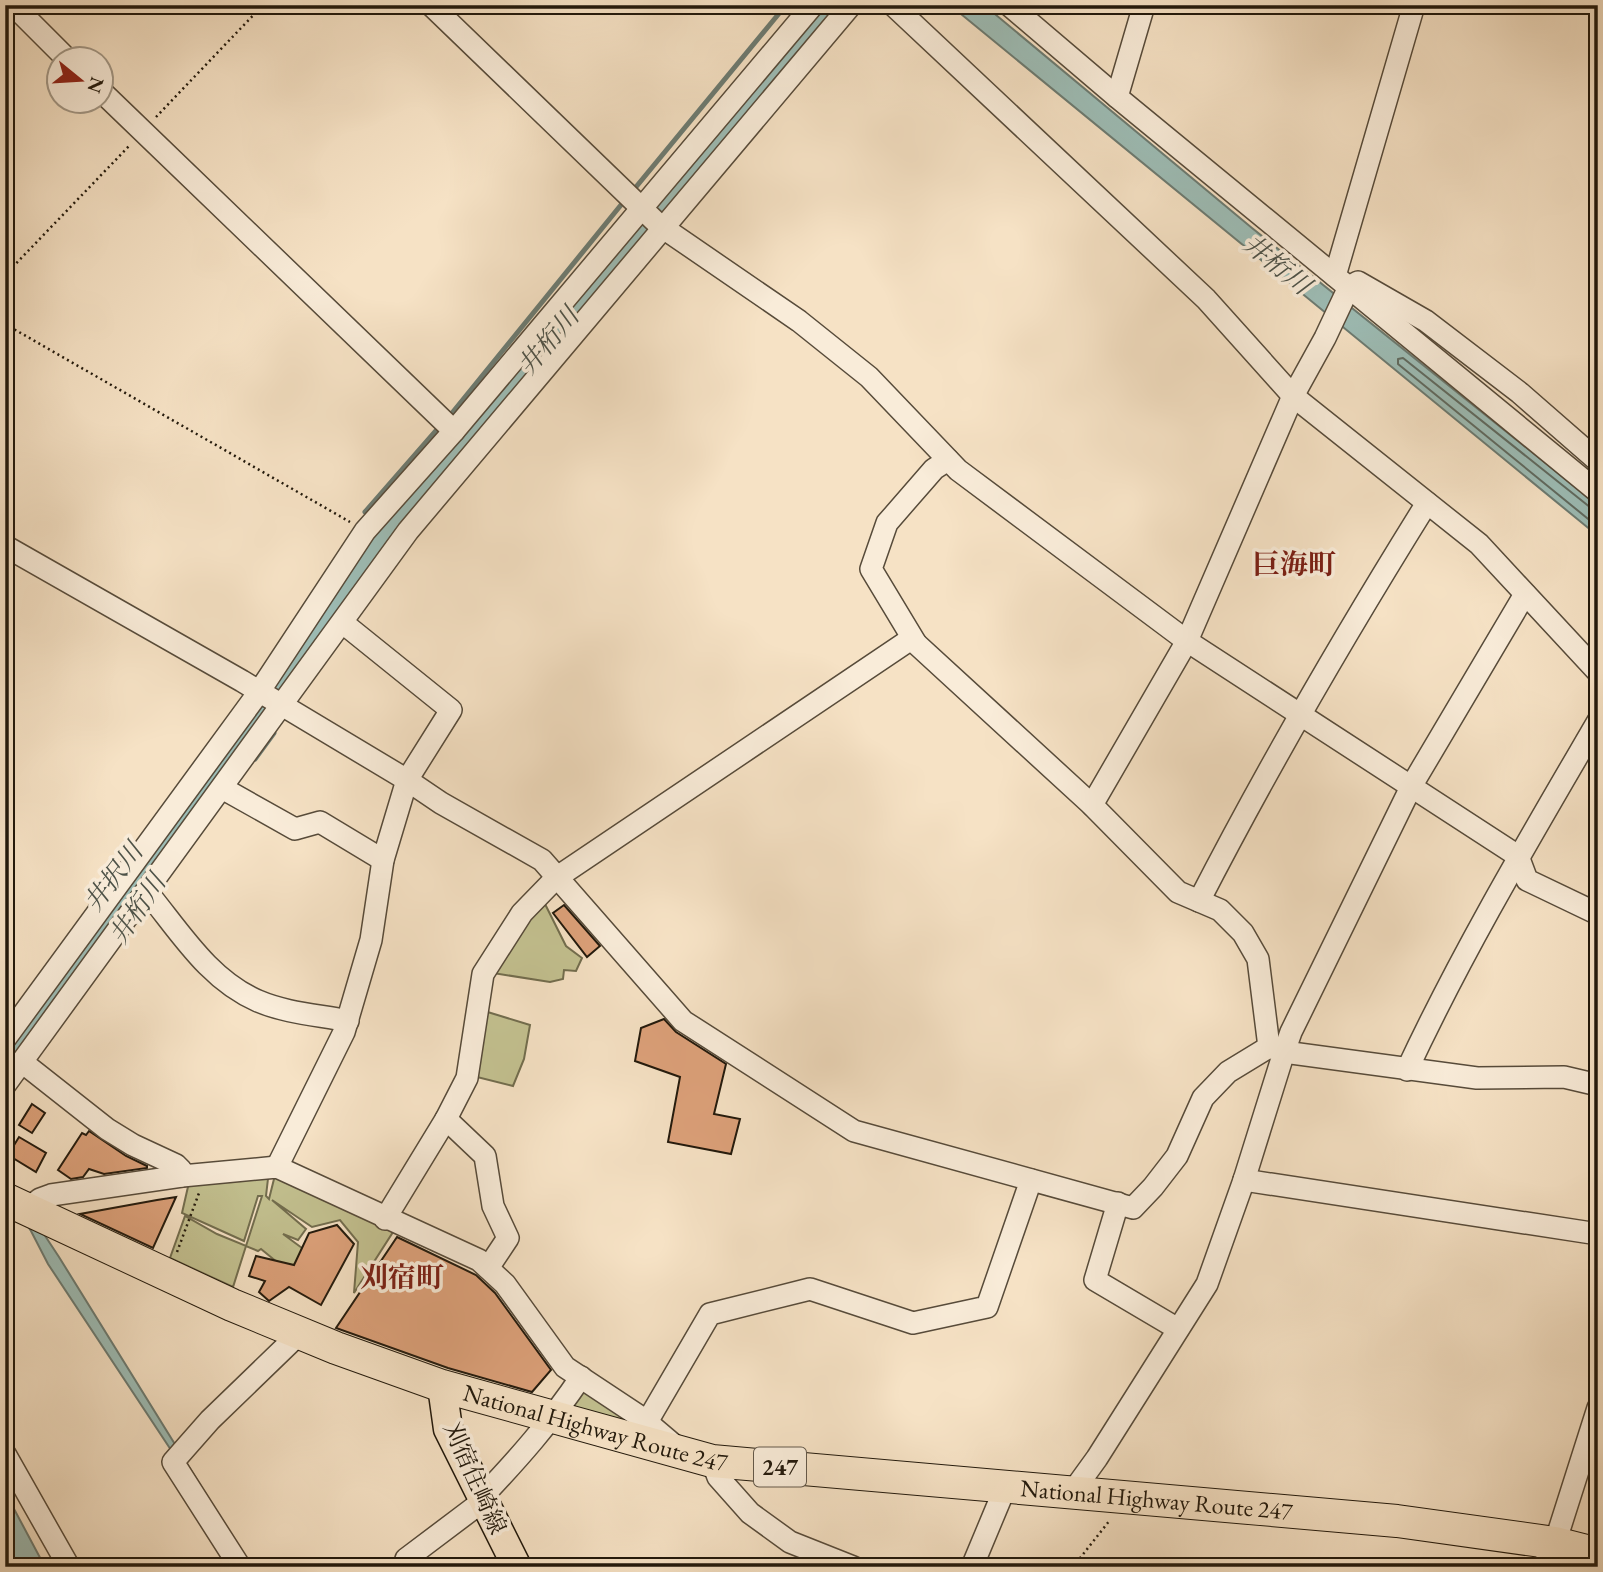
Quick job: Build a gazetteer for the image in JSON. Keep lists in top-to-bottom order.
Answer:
{
  "streets": {
    "highway": ["National Highway Route 247", "247"],
    "main road": ["刈宿住崎線"]
  },
  "crossings": [
    ["National Highway Route 247", "刈宿住崎線"]
  ],
  "districts": ["巨海町", "刈宿町"],
  "water": ["井桁川", "井択川"],
  "north": "right"
}
